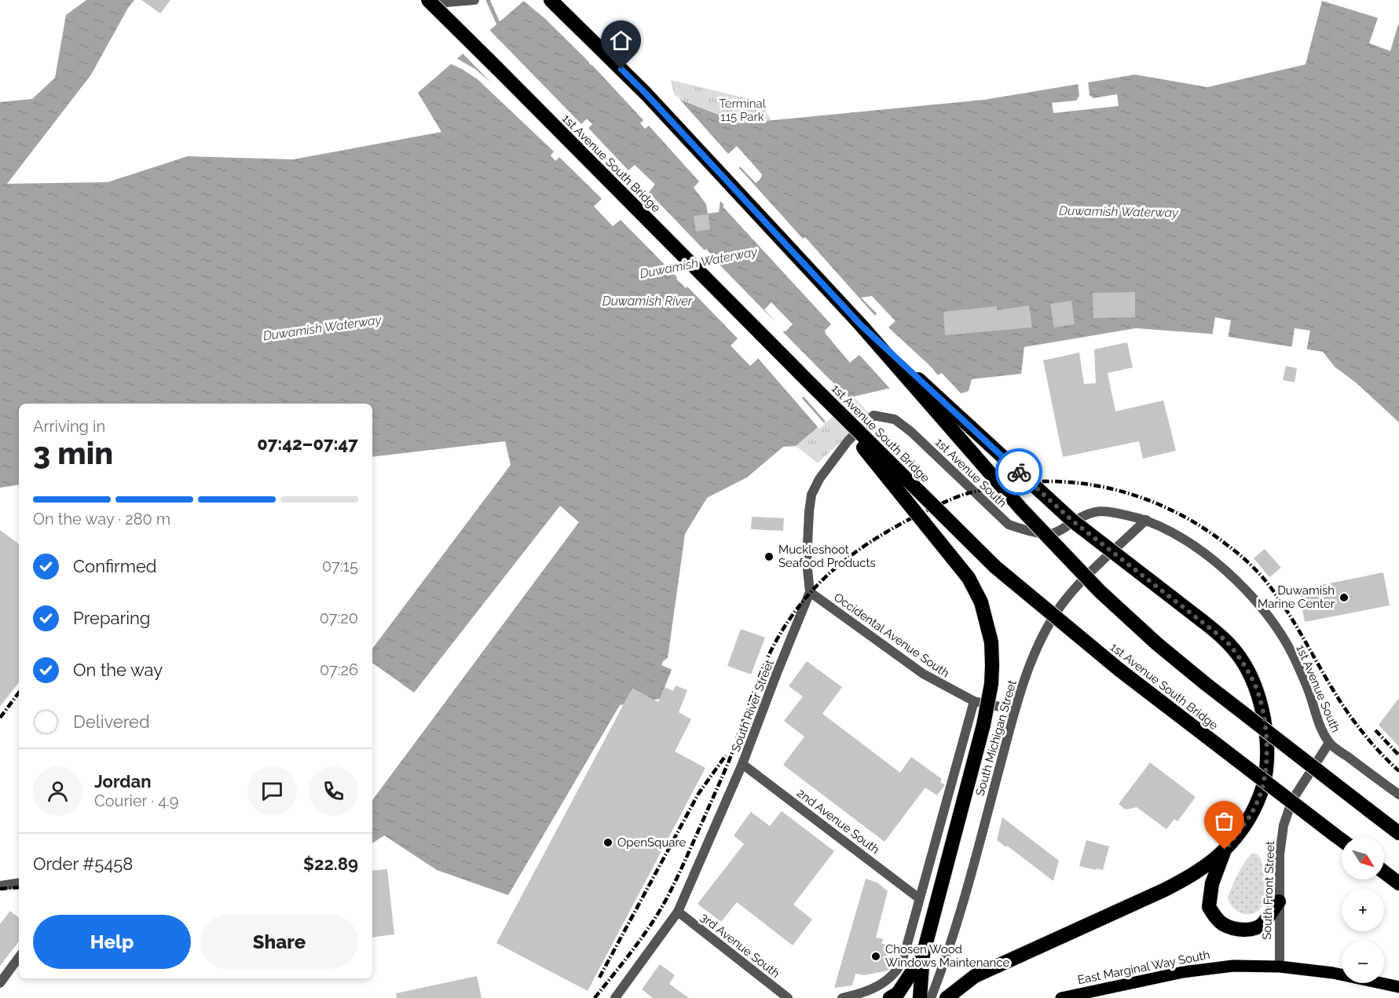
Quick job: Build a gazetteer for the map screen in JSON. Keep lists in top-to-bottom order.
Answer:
{
  "streets": {
    "highway": ["1st Avenue South Bridge"],
    "main road": ["East Marginal Way South"],
    "street": [
      "1st Avenue South",
      "Occidental Avenue South",
      "South River Street",
      "South Michigan Street",
      "2nd Avenue South",
      "South Front Street",
      "3rd Avenue South"
    ]
  },
  "crossings": [
    ["1st Avenue South", "South River Street"],
    ["1st Avenue South", "South Michigan Street"],
    ["1st Avenue South", "South Front Street"],
    ["Occidental Avenue South", "South River Street"],
    ["Occidental Avenue South", "South Michigan Street"],
    ["South River Street", "2nd Avenue South"],
    ["South River Street", "3rd Avenue South"],
    ["South Front Street", "East Marginal Way South"]
  ],
  "water": ["Duwamish Waterway", "Duwamish River"],
  "parks": ["Terminal 115 Park"],
  "places": [
    "Muckleshoot Seafood Products",
    "Duwamish Marine Center",
    "OpenSquare",
    "Chosen Wood Windows Maintenance"
  ],
  "north": "bottom right",
  "page": {
    "heading": ["3 min", "Arriving in", "07:42–07:47"],
    "panel": [
      "Jordan",
      "Courier · 4.9",
      "Order #5458",
      "$22.89"
    ],
    "bar": "On the way · 280 m",
    "list": [
      ["Confirmed", "07:15"],
      ["Preparing", "07:20"],
      ["On the way", "07:26"],
      "Delivered"
    ],
    "map_buttons": ["+", "−"],
    "buttons": ["Help", "Share"]
  }
}
